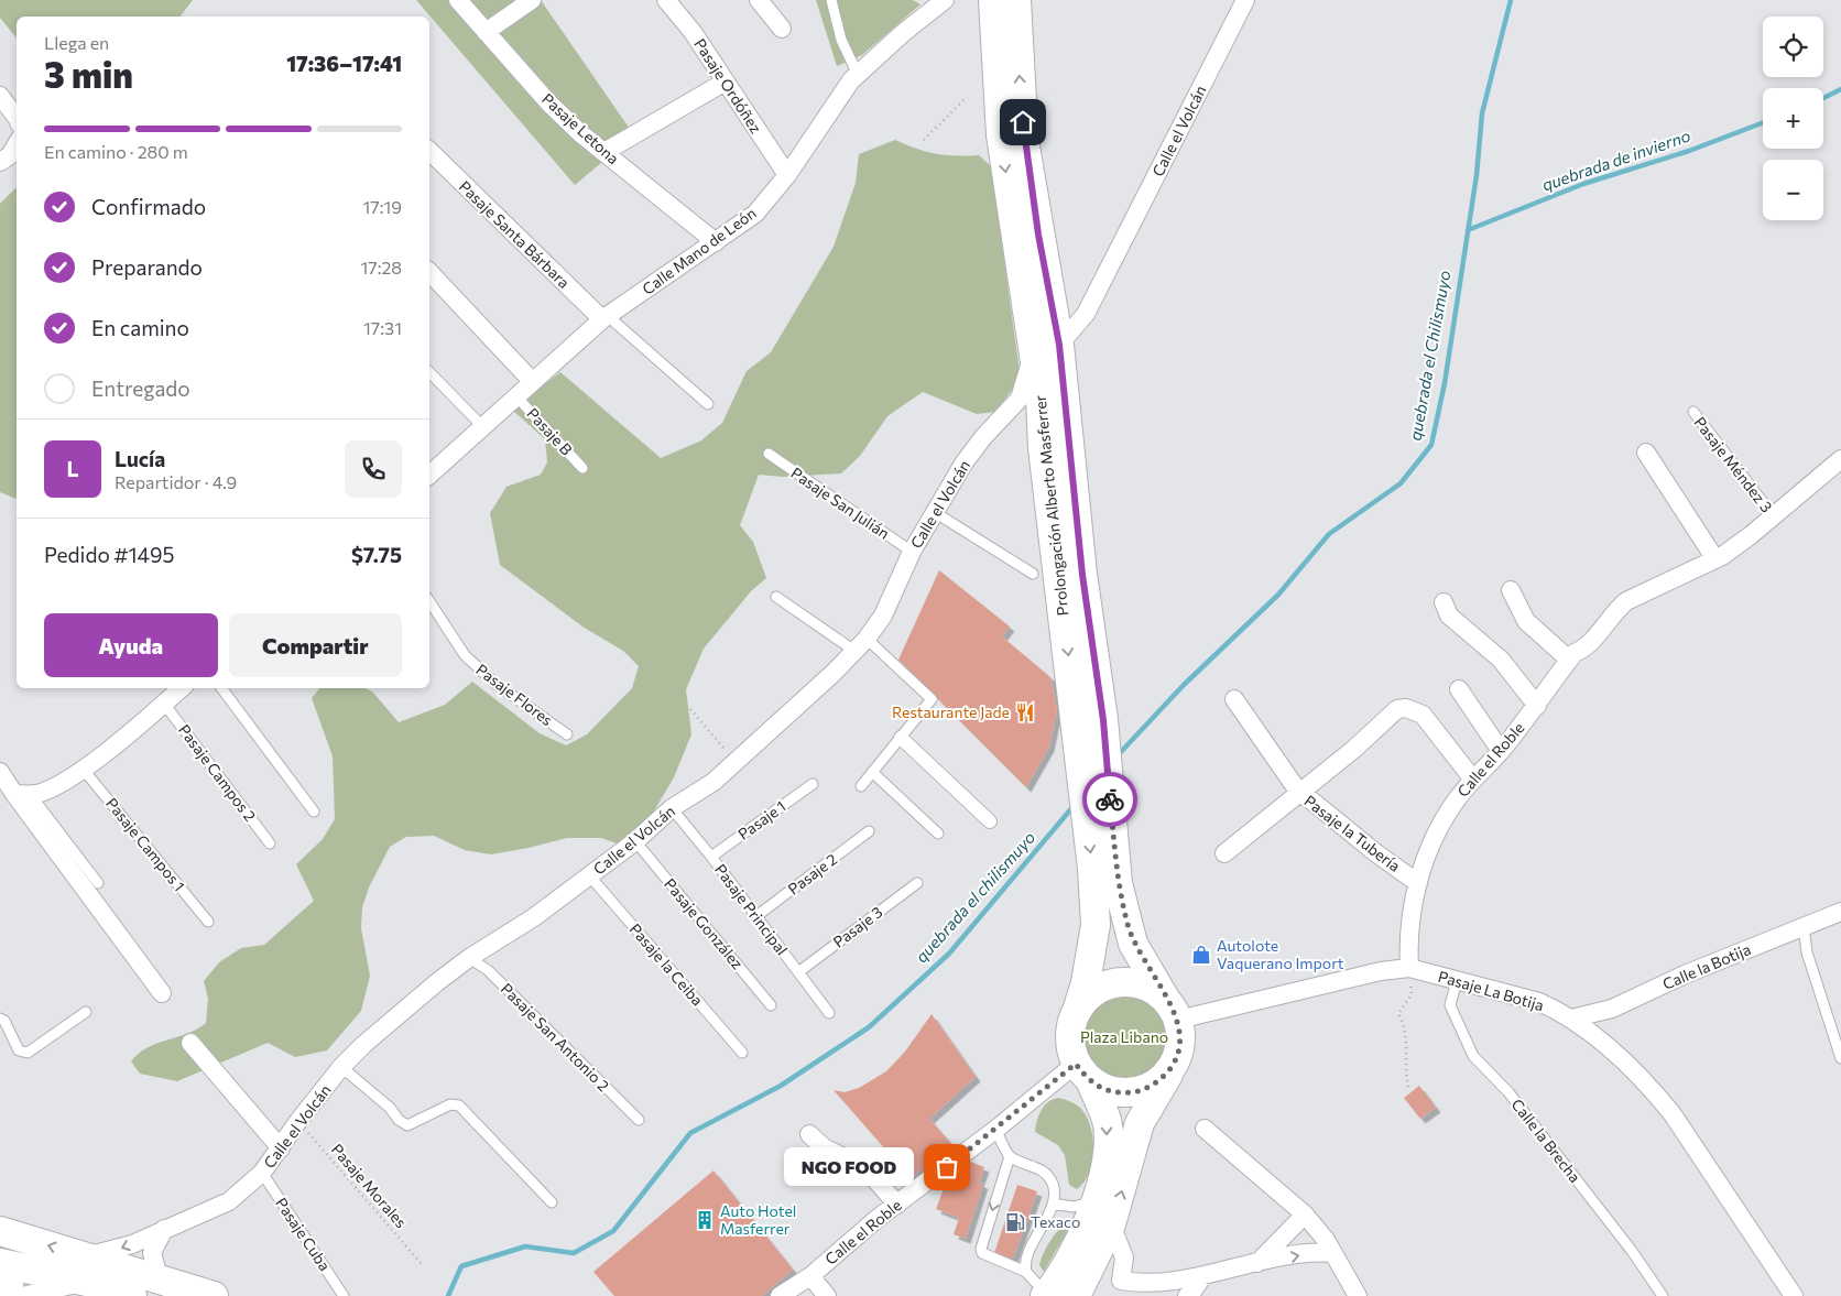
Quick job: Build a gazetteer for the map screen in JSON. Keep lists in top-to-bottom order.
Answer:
{
  "streets": {
    "main road": ["Prolongación Alberto Masferrer"],
    "street": [
      "Pasaje Ordóñez",
      "Pasaje Letona",
      "Calle el Volcán",
      "Pasaje Santa Bárbara",
      "Calle Mano de León",
      "Calle el Roble",
      "Pasaje la Tubería",
      "Calle la Botija",
      "Pasaje La Botija"
    ],
    "lane": [
      "Pasaje B",
      "Pasaje Méndez 3",
      "Pasaje San Julián",
      "Pasaje Flores",
      "Pasaje Campos 2",
      "Pasaje 1",
      "Pasaje Campos 1",
      "Pasaje 2",
      "Pasaje Principal",
      "Pasaje González",
      "Pasaje 3",
      "Pasaje la Ceiba",
      "Pasaje San Antonio 2",
      "Calle la Brecha",
      "Pasaje Cuba"
    ],
    "path": ["Pasaje Morales"]
  },
  "crossings": [
    ["Pasaje Ordóñez", "Calle Mano de León"],
    ["Pasaje Letona", "Calle Mano de León"],
    ["Calle el Volcán", "Pasaje San Julián"],
    ["Calle el Volcán", "Prolongación Alberto Masferrer"],
    ["Calle el Volcán", "Pasaje Principal"],
    ["Calle el Volcán", "Pasaje González"],
    ["Calle el Volcán", "Pasaje la Ceiba"],
    ["Calle el Volcán", "Pasaje San Antonio 2"],
    ["Calle el Volcán", "Pasaje Morales"],
    ["Calle el Volcán", "Pasaje Cuba"],
    ["Pasaje Santa Bárbara", "Calle Mano de León"],
    ["Calle Mano de León", "Pasaje B"],
    ["Pasaje Méndez 3", "Calle el Roble"],
    ["Prolongación Alberto Masferrer", "Calle el Roble"],
    ["Calle el Roble", "Pasaje la Tubería"],
    ["Calle el Roble", "Pasaje La Botija"],
    ["Pasaje 1", "Pasaje Principal"],
    ["Pasaje 2", "Pasaje Principal"],
    ["Pasaje Principal", "Pasaje 3"],
    ["Calle la Botija", "Pasaje La Botija"],
    ["Pasaje La Botija", "Calle la Brecha"]
  ],
  "water": ["quebrada de invierno", "quebrada el Chilismuyo", "quebrada el chilismuyo"],
  "parks": ["Plaza Libano"],
  "places": {
    "restaurant": ["Restaurante Jade"],
    "shop": ["Autolote Vaquerano Import"],
    "other": ["NGO FOOD"],
    "building": ["Auto Hotel Masferrer"],
    "fuel station": ["Texaco"]
  },
  "page": {
    "map_buttons": ["+", "−"],
    "heading": ["3 min", "Llega en", "17:36–17:41"],
    "panel": [
      "Lucía",
      "Repartidor · 4.9",
      "Pedido #1495",
      "$7.75"
    ],
    "bar": "En camino · 280 m",
    "list": [
      ["Confirmado", "17:19"],
      ["Preparando", "17:28"],
      ["En camino", "17:31"],
      "Entregado"
    ],
    "round": "L",
    "buttons": ["Ayuda", "Compartir"],
    "bubble": "NGO FOOD"
  }
}
